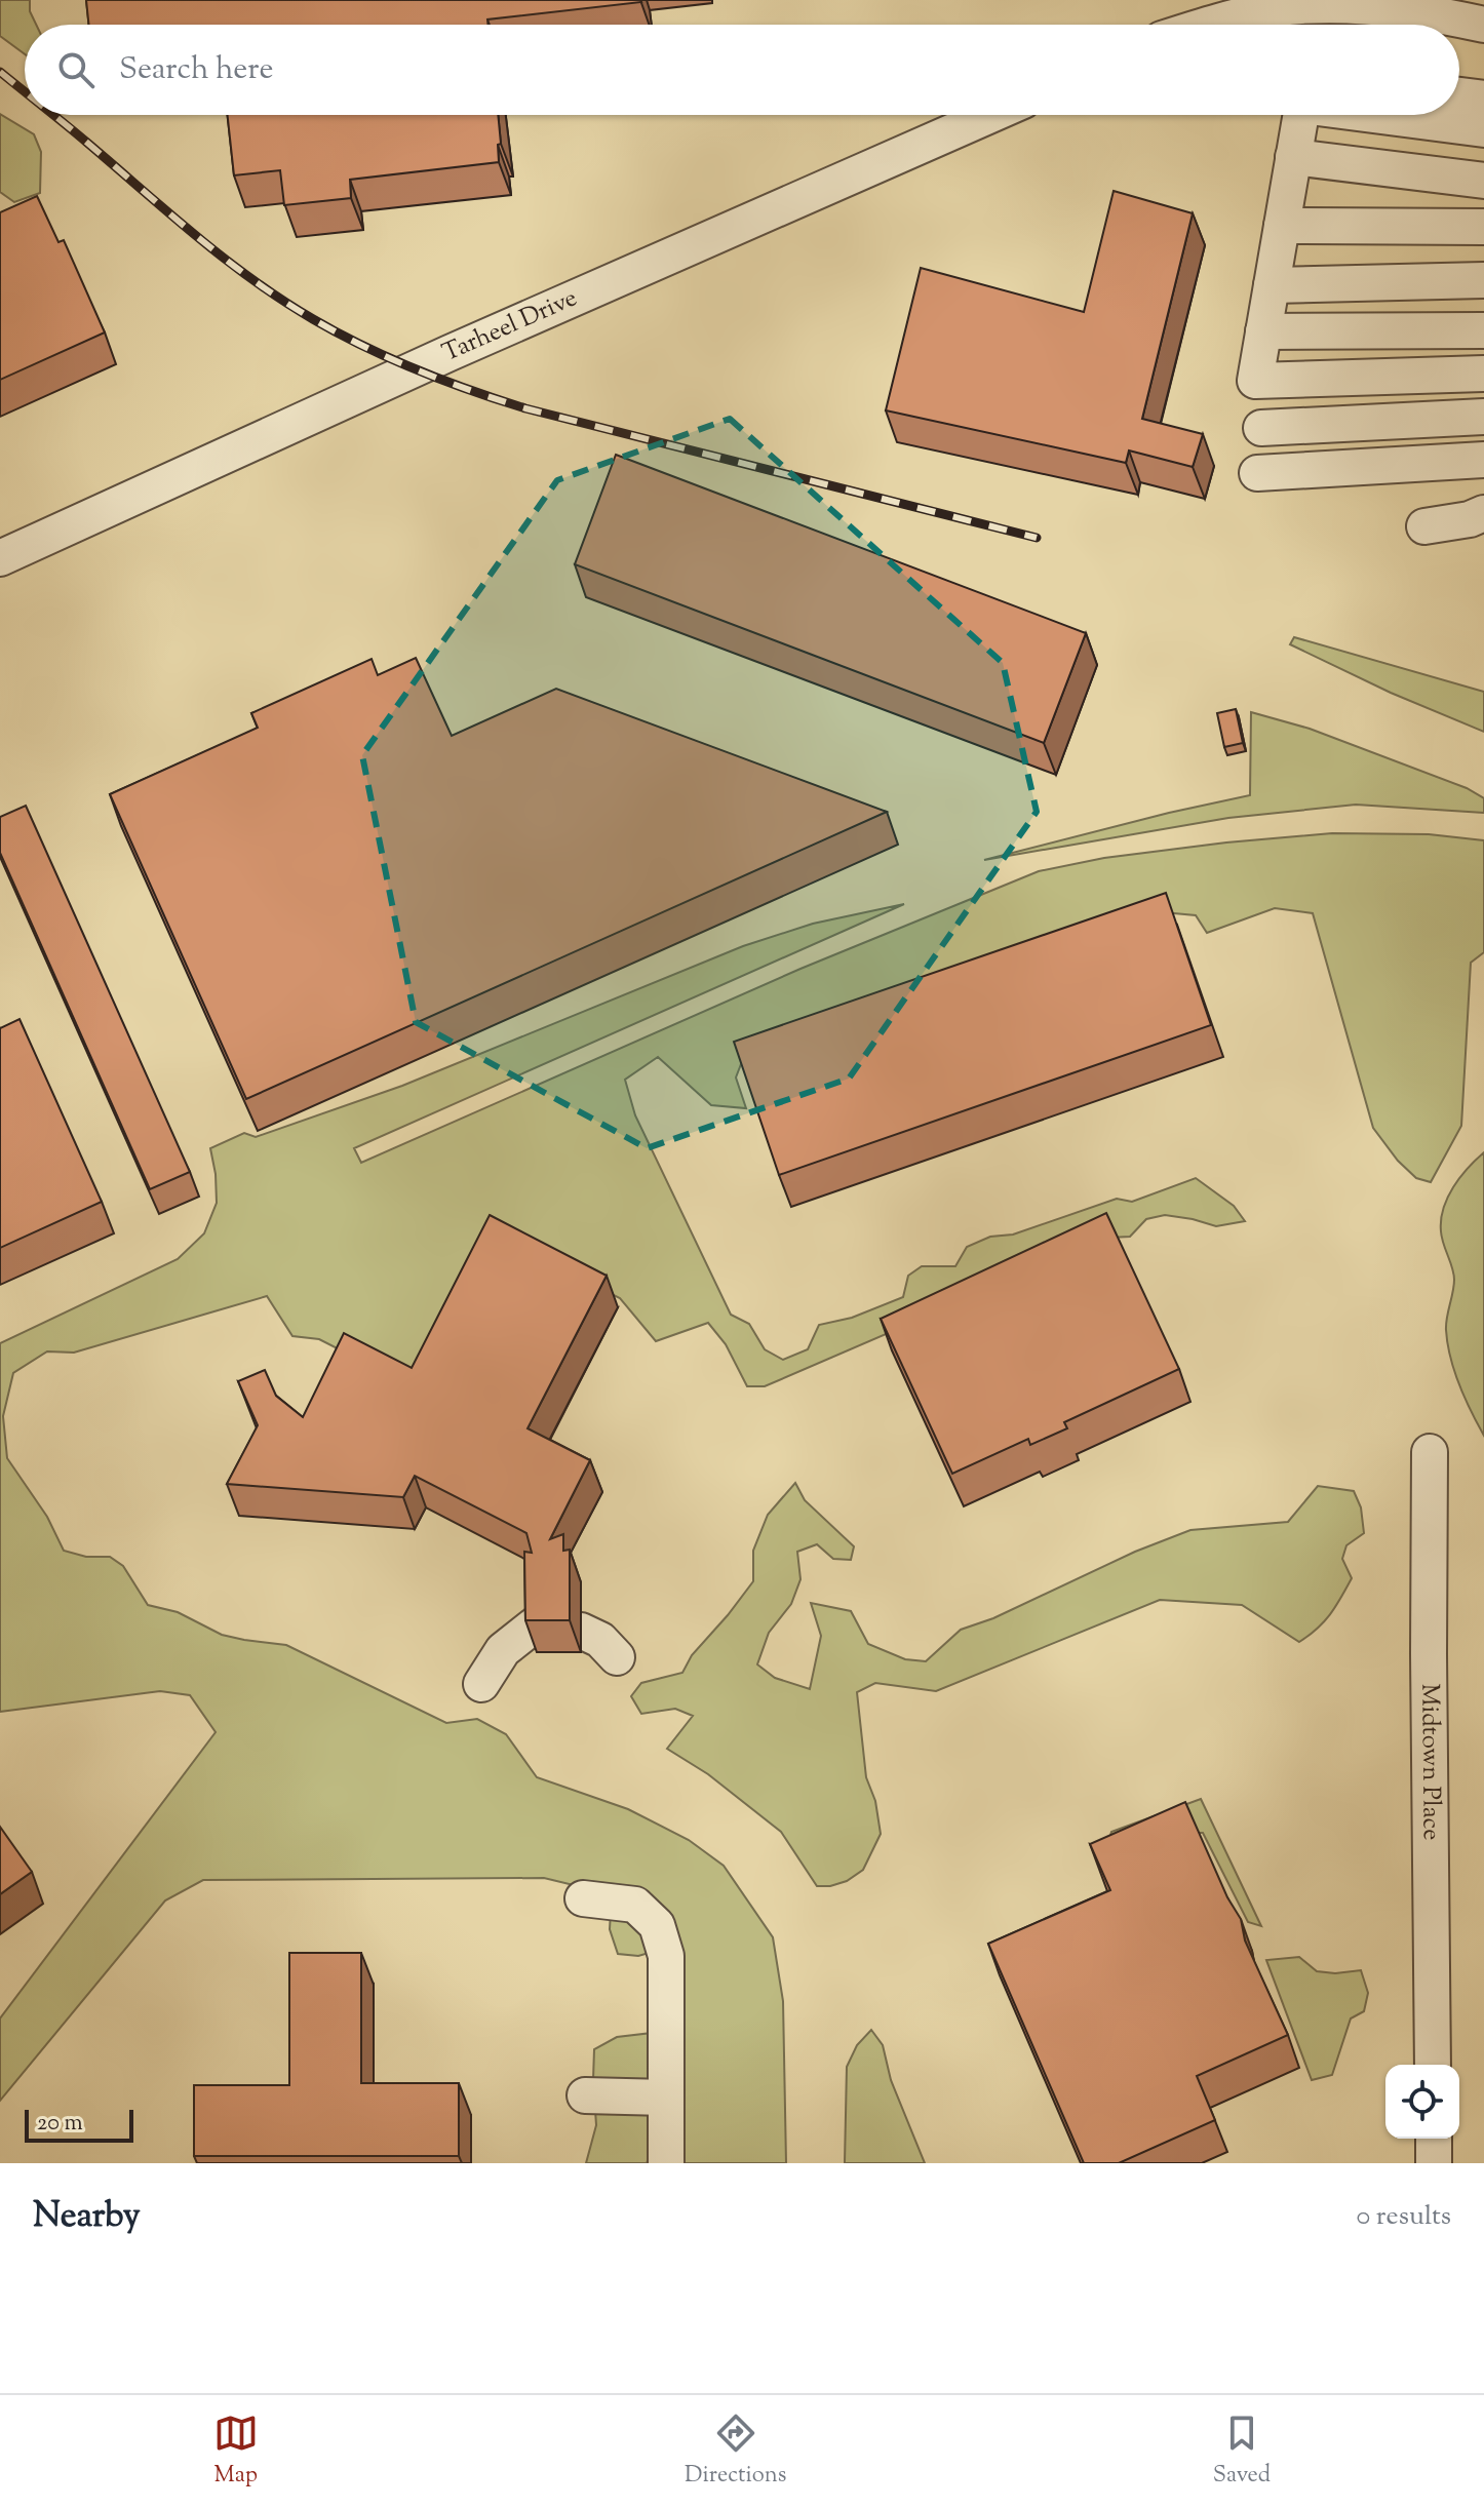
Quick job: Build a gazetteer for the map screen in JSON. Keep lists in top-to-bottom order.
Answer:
{
  "streets": {
    "street": ["Tarheel Drive", "Midtown Place"]
  },
  "scale_bar": "20 m",
  "page": {
    "search": "Search here",
    "scale": "20 m",
    "heading": ["Nearby", "0 results"],
    "nav": ["Map", "Directions", "Saved"]
  }
}
